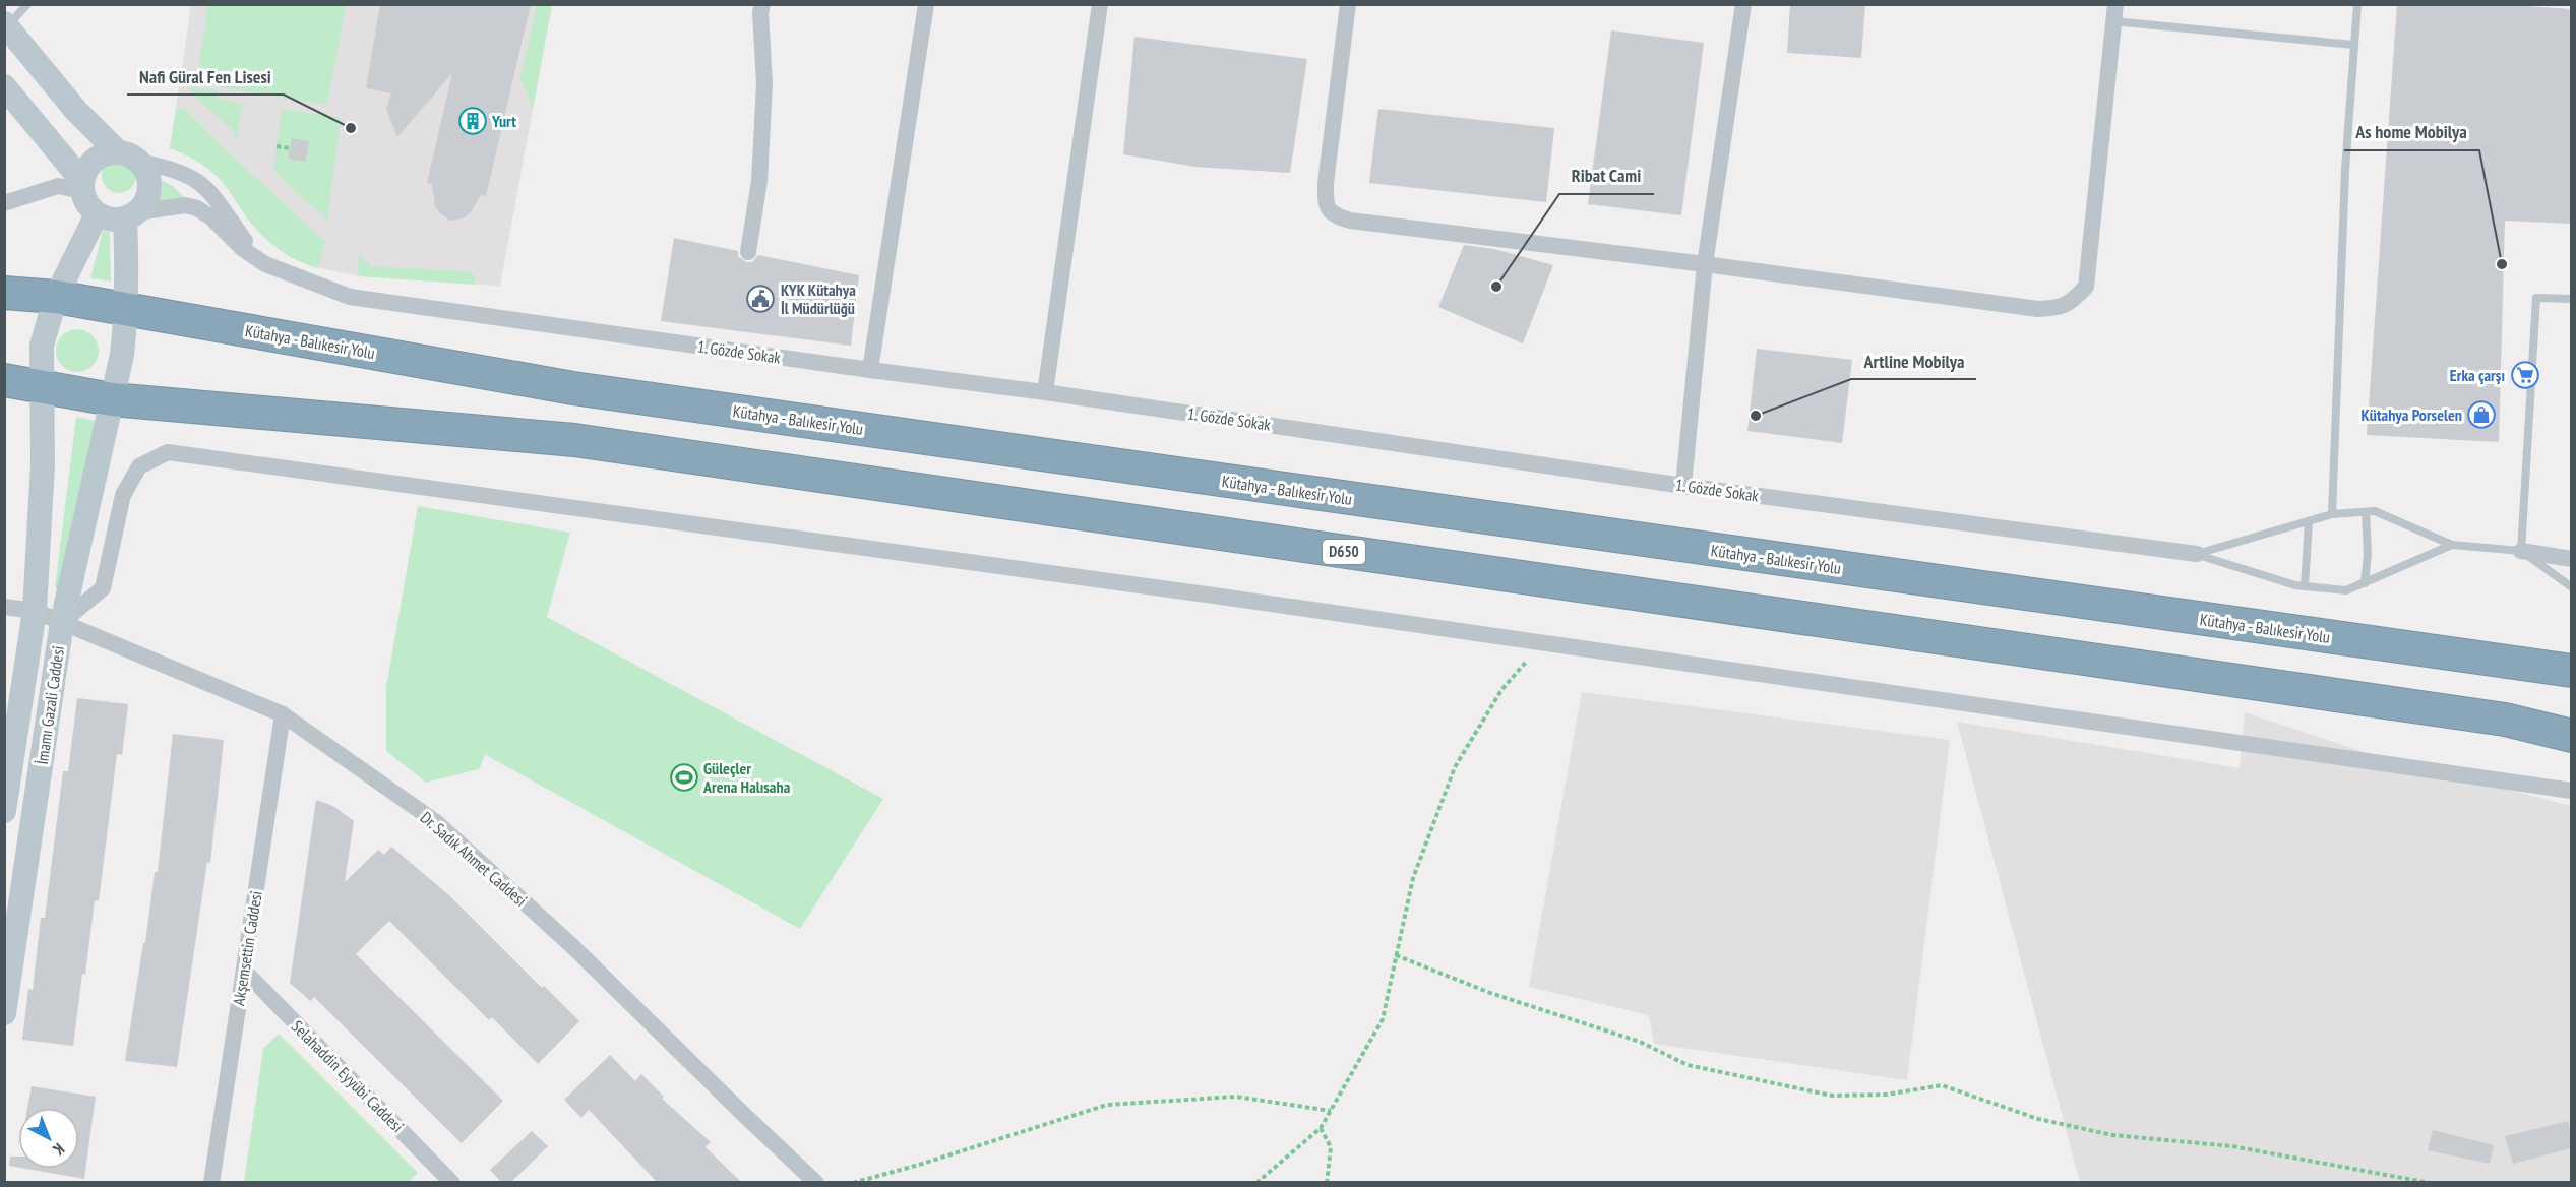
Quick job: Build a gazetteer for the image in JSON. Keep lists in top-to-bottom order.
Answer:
{
  "streets": {
    "highway": ["Kütahya - Balıkesir Yolu", "D650"],
    "main road": ["İmamı Gazali Caddesi"],
    "street": [
      "1. Gözde Sokak",
      "Dr. Sadık Ahmet Caddesi",
      "Akşemsettin Caddesi",
      "Selahaddin Eyyübi Caddesi"
    ]
  },
  "crossings": [
    ["Kütahya - Balıkesir Yolu", "İmamı Gazali Caddesi"],
    ["D650", "İmamı Gazali Caddesi"],
    ["İmamı Gazali Caddesi", "Dr. Sadık Ahmet Caddesi"],
    ["Dr. Sadık Ahmet Caddesi", "Akşemsettin Caddesi"],
    ["Akşemsettin Caddesi", "Selahaddin Eyyübi Caddesi"]
  ],
  "places": {
    "building": ["Yurt"],
    "other": [
      "Nafi Güral Fen Lisesi",
      "As home Mobilya",
      "Ribat Cami",
      "Artline Mobilya"
    ],
    "public building": ["KYK Kütahya İl Müdürlüğü"],
    "supermarket": ["Erka çarşı"],
    "shop": ["Kütahya Porselen"],
    "sports": ["Güleçler Arena Halısaha"]
  },
  "north": "bottom right"
}
